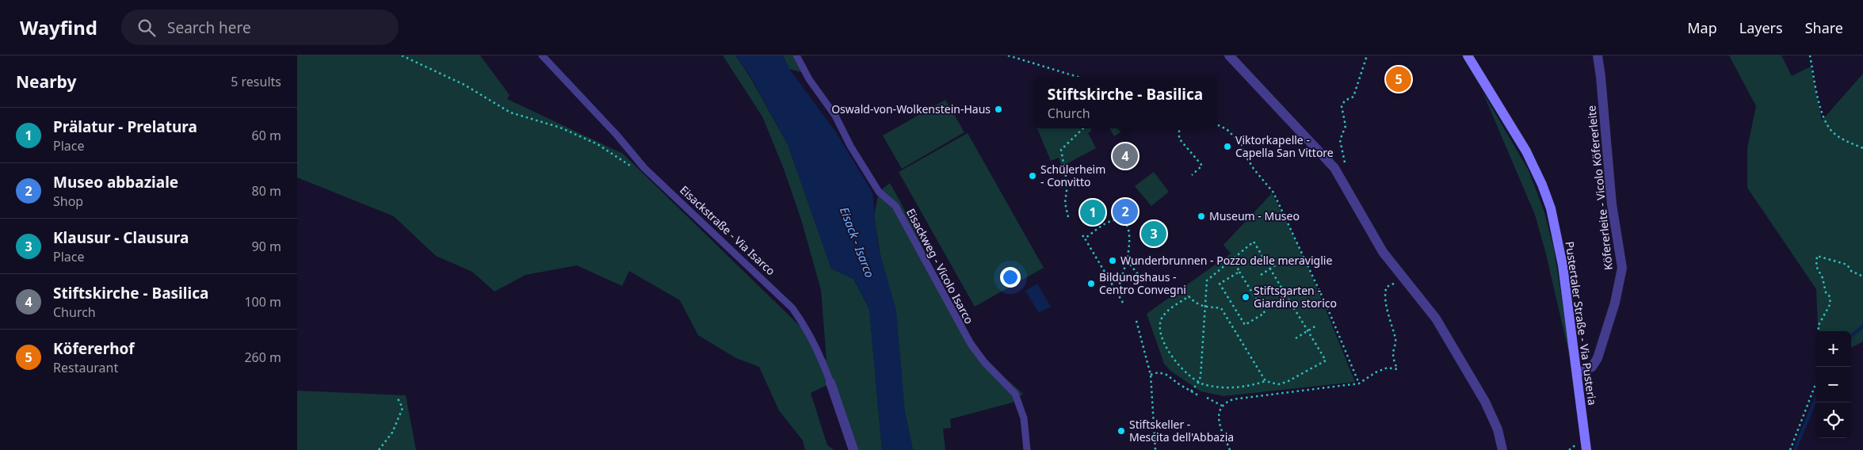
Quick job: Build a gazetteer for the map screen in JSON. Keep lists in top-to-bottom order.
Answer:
{
  "streets": {
    "main road": ["Pustertaler Straße - Via Pusteria"],
    "street": ["Köfererleite - Vicolo Köfererleite", "Eisackstraße - Via Isarco"],
    "lane": ["Eisackweg - Vicolo Isarco"]
  },
  "crossings": [
    ["Köfererleite - Vicolo Köfererleite", "Pustertaler Straße - Via Pusteria"]
  ],
  "water": ["Eisack - Isarco"],
  "places": [
    "Oswald-von-Wolkenstein-Haus",
    "Viktorkapelle - Capella San Vittore",
    "Schülerheim - Convitto",
    "Museum - Museo",
    "Wunderbrunnen - Pozzo delle meraviglie",
    "Bildungshaus - Centro Convegni",
    "Stiftsgarten - Giardino storico",
    "Stiftskeller - Mescita dell'Abbazia"
  ],
  "page": {
    "header": "Wayfind",
    "search": "Search here",
    "nav": ["Map", "Layers", "Share"],
    "heading": ["Nearby", "5 results"],
    "pins": [
      "5",
      "4",
      "2",
      "1",
      "3"
    ],
    "popup": ["Stiftskirche - Basilica", "Church"],
    "list": [
      {
        "mark": "1",
        "name": "Prälatur - Prelatura",
        "note": "Place",
        "value": "60 m"
      },
      {
        "mark": "2",
        "name": "Museo abbaziale",
        "note": "Shop",
        "value": "80 m"
      },
      {
        "mark": "3",
        "name": "Klausur - Clausura",
        "note": "Place",
        "value": "90 m"
      },
      {
        "mark": "4",
        "name": "Stiftskirche - Basilica",
        "note": "Church",
        "value": "100 m"
      },
      {
        "mark": "5",
        "name": "Köfererhof",
        "note": "Restaurant",
        "value": "260 m"
      }
    ],
    "map_buttons": ["+", "−"]
  }
}
